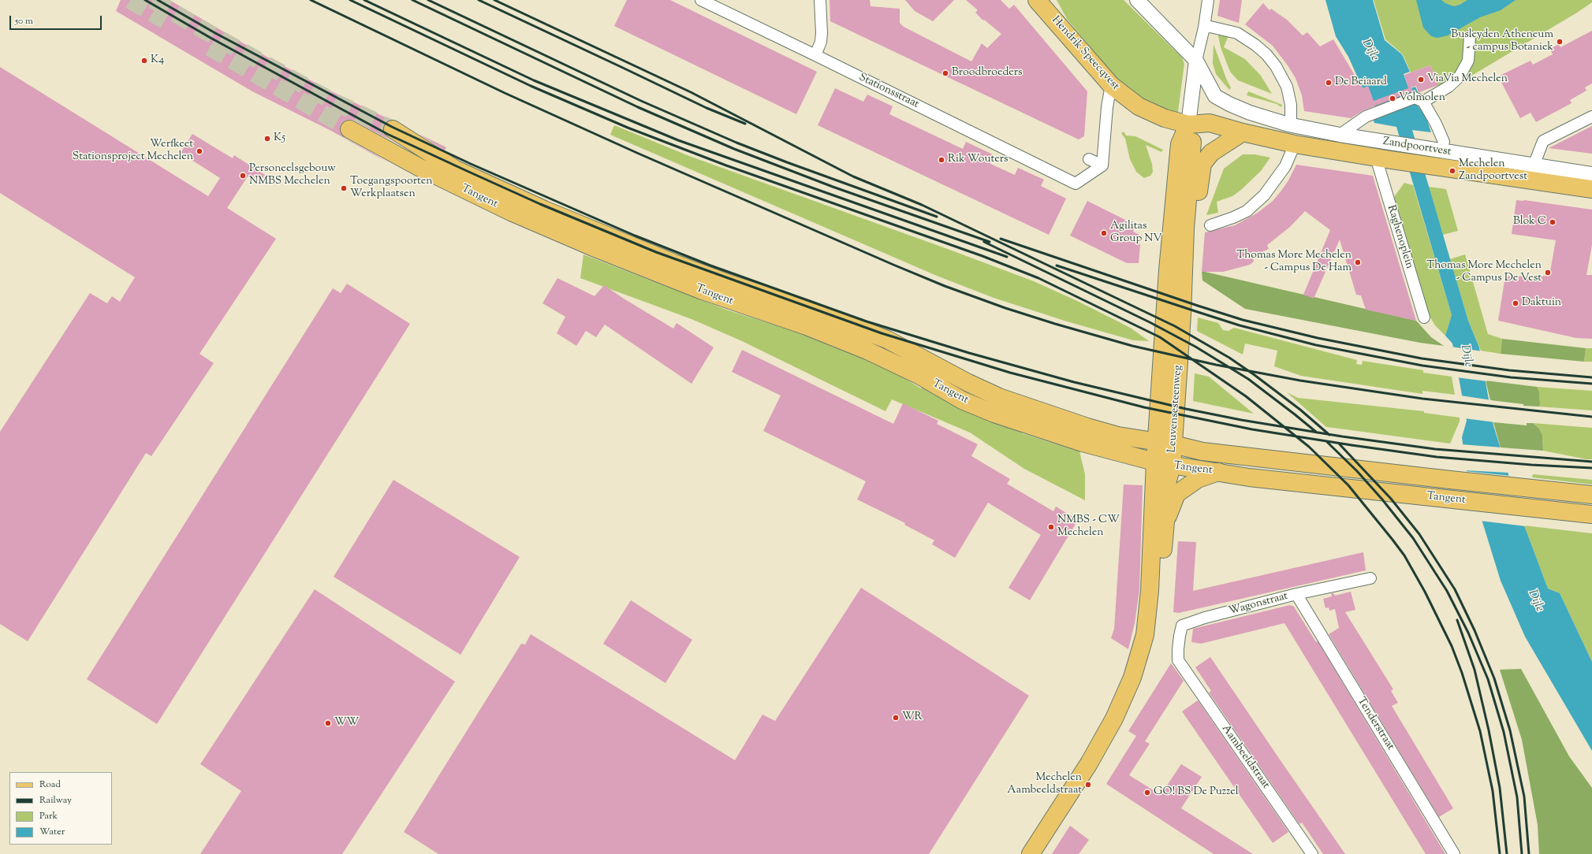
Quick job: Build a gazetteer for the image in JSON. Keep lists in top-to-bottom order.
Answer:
{
  "streets": {
    "main road": [
      "Hendrik Speecqvest",
      "Zandpoortvest",
      "Tangent",
      "Leuvensesteenweg"
    ],
    "street": [
      "Stationsstraat",
      "Raghenoplein",
      "Wagonstraat",
      "Tenderstraat",
      "Aambeeldstraat"
    ]
  },
  "crossings": [
    ["Hendrik Speecqvest", "Leuvensesteenweg"],
    ["Zandpoortvest", "Raghenoplein"],
    ["Tangent", "Leuvensesteenweg"],
    ["Wagonstraat", "Tenderstraat"],
    ["Wagonstraat", "Aambeeldstraat"]
  ],
  "water": ["Dijle"],
  "places": [
    "Busleyden Atheneum - campus Botaniek",
    "K4",
    "Broodbroeders",
    "ViaVia Mechelen",
    "De Beiaard",
    "Volmolen",
    "K5",
    "Werfkeet Stationsproject Mechelen",
    "Rik Wouters",
    "Mechelen Zandpoortvest",
    "Personeelsgebouw NMBS Mechelen",
    "Toegangspoorten Werkplaatsen",
    "Blok C",
    "Agilitas Group NV",
    "Thomas More Mechelen - Campus De Ham",
    "Thomas More Mechelen - Campus De Vest",
    "Daktuin",
    "NMBS - CW Mechelen",
    "WR",
    "WW",
    "Mechelen Aambeeldstraat",
    "GO! BS De Puzzel"
  ],
  "legend": [
    "Road",
    "Railway",
    "Park",
    "Water"
  ],
  "scale_bar": "50 m"
}
